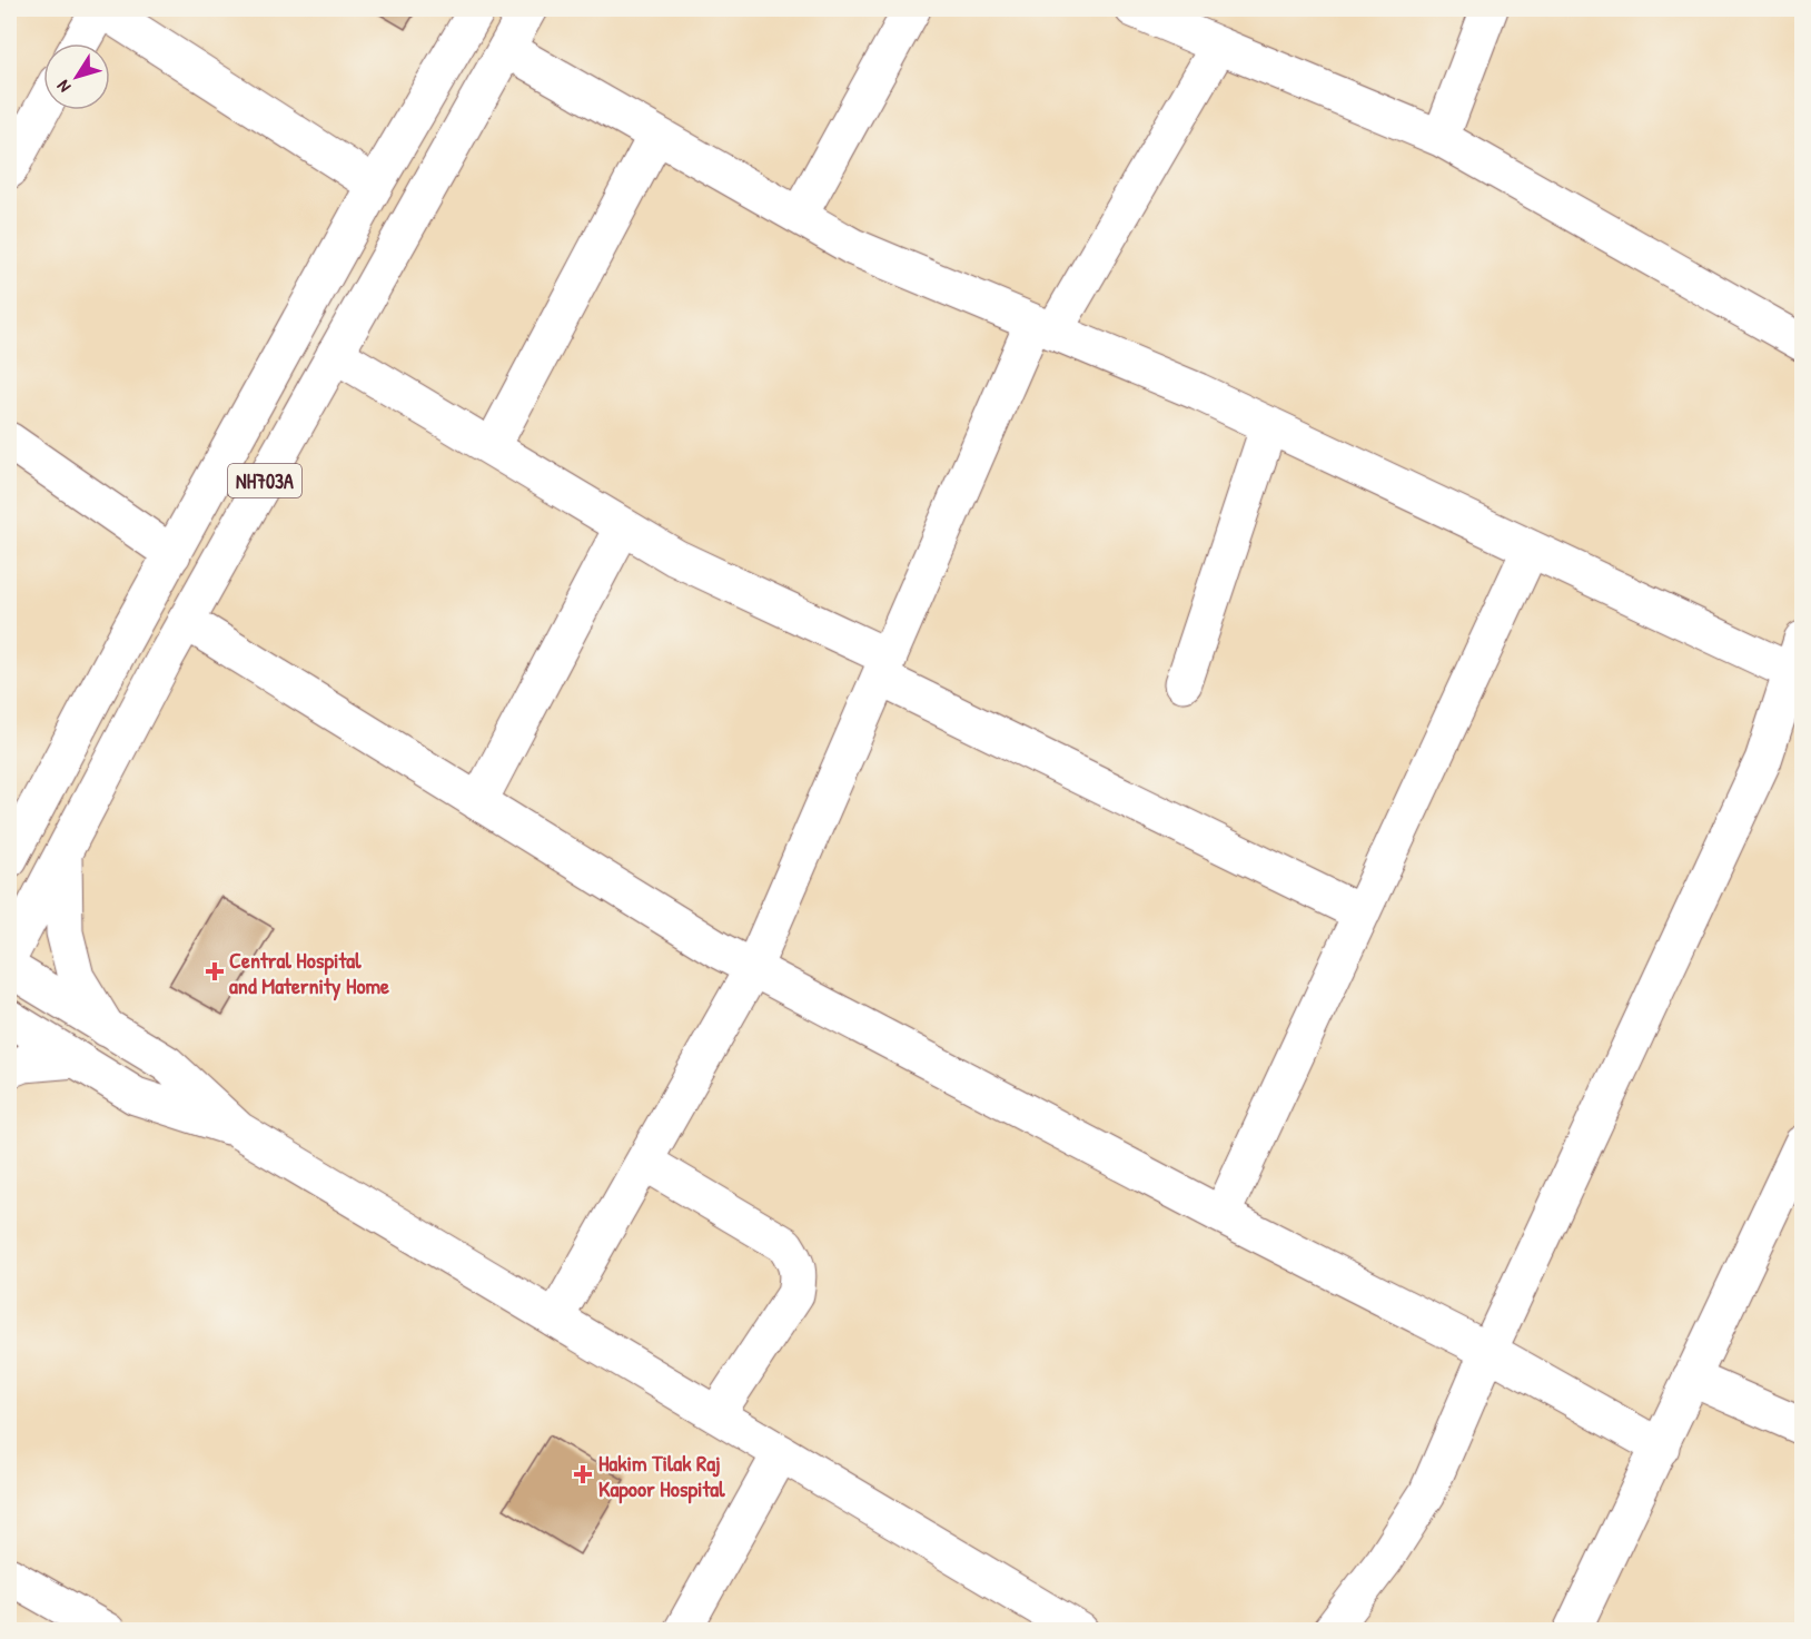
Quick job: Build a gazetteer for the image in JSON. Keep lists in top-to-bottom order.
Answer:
{
  "streets": {
    "main road": ["NH703A"]
  },
  "places": {
    "health": ["Central Hospital and Maternity Home", "Hakim Tilak Raj Kapoor Hospital"]
  },
  "north": "bottom left"
}
